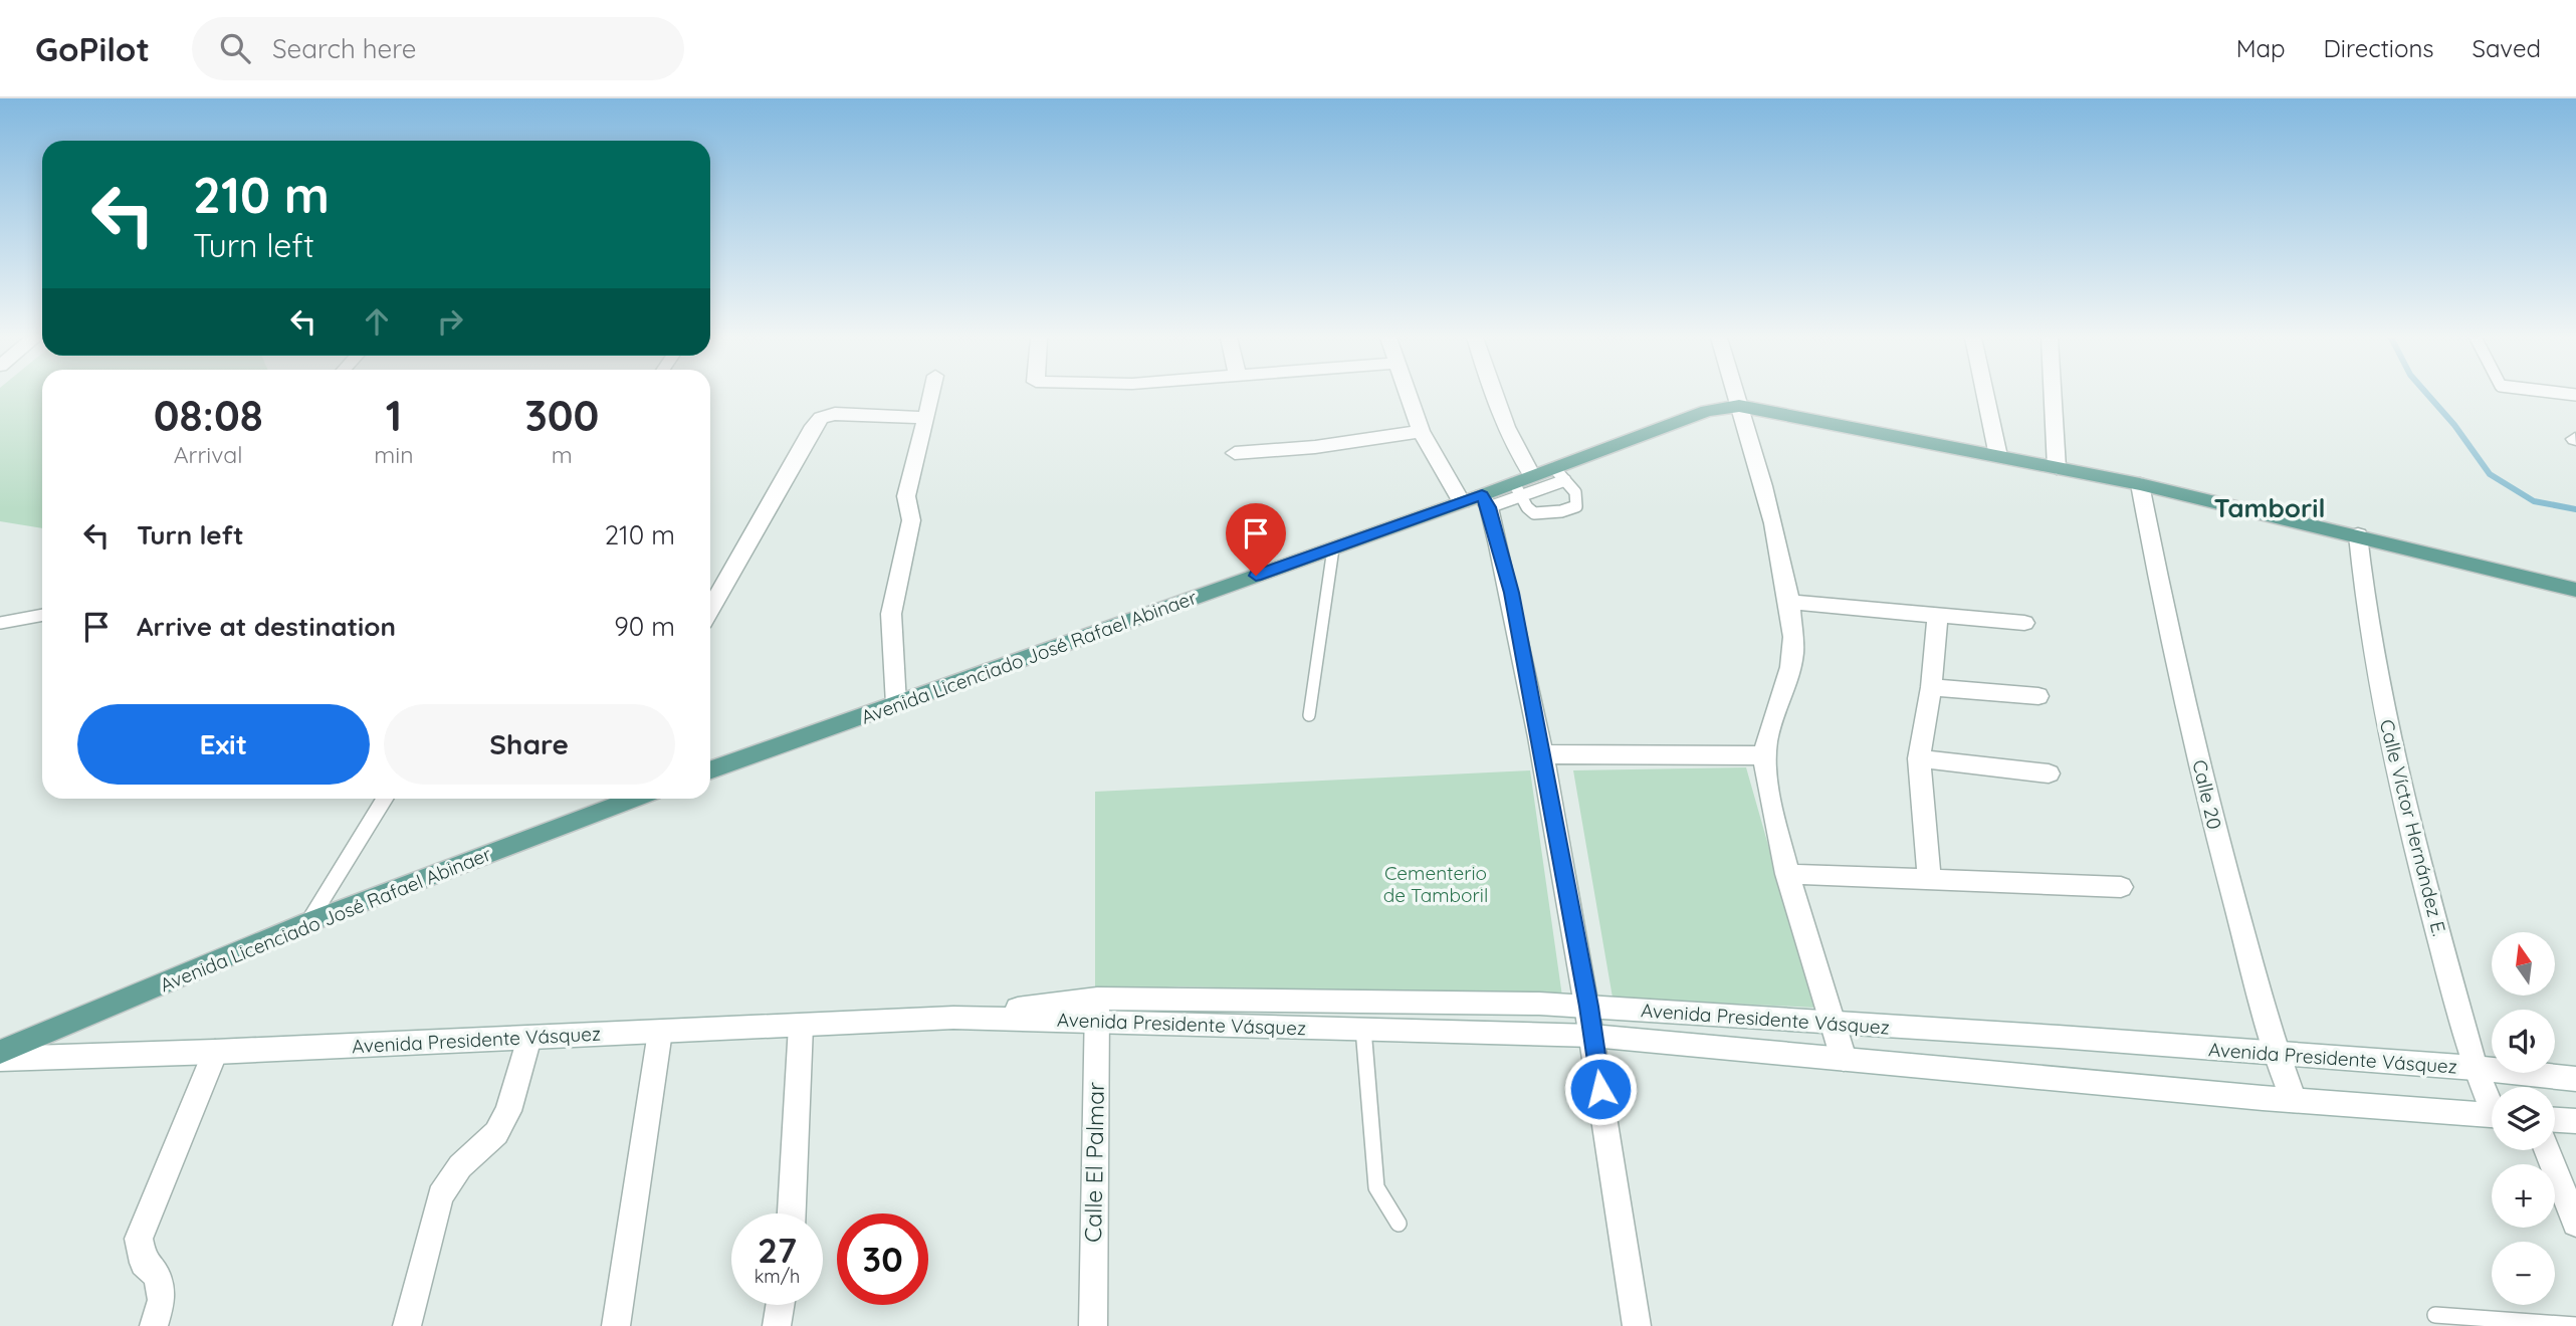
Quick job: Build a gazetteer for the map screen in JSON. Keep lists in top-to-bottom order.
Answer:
{
  "streets": {
    "main road": ["Avenida Licenciado José Rafael Abinaer"],
    "street": [
      "Calle 20",
      "Calle Víctor Hernández E.",
      "Avenida Presidente Vásquez",
      "Calle El Palmar"
    ]
  },
  "crossings": [
    ["Avenida Licenciado José Rafael Abinaer", "Calle 20"],
    ["Avenida Licenciado José Rafael Abinaer", "Calle Víctor Hernández E."],
    ["Calle 20", "Avenida Presidente Vásquez"],
    ["Calle Víctor Hernández E.", "Avenida Presidente Vásquez"],
    ["Avenida Presidente Vásquez", "Calle El Palmar"]
  ],
  "districts": ["Tamboril"],
  "parks": ["Cementerio de Tamboril"],
  "north": "top",
  "page": {
    "header": "GoPilot",
    "search": "Search here",
    "nav": ["Map", "Directions", "Saved"],
    "turn": ["210 m", "Turn left"],
    "eta": [
      "08:08",
      "Arrival",
      "1",
      "min",
      "300",
      "m"
    ],
    "list": [
      {
        "name": "Turn left",
        "value": "210 m"
      },
      {
        "name": "Arrive at destination",
        "value": "90 m"
      }
    ],
    "buttons": ["Exit", "Share"],
    "map_buttons": ["+", "−"],
    "speed": "27 km/h",
    "limit": "30"
  }
}
